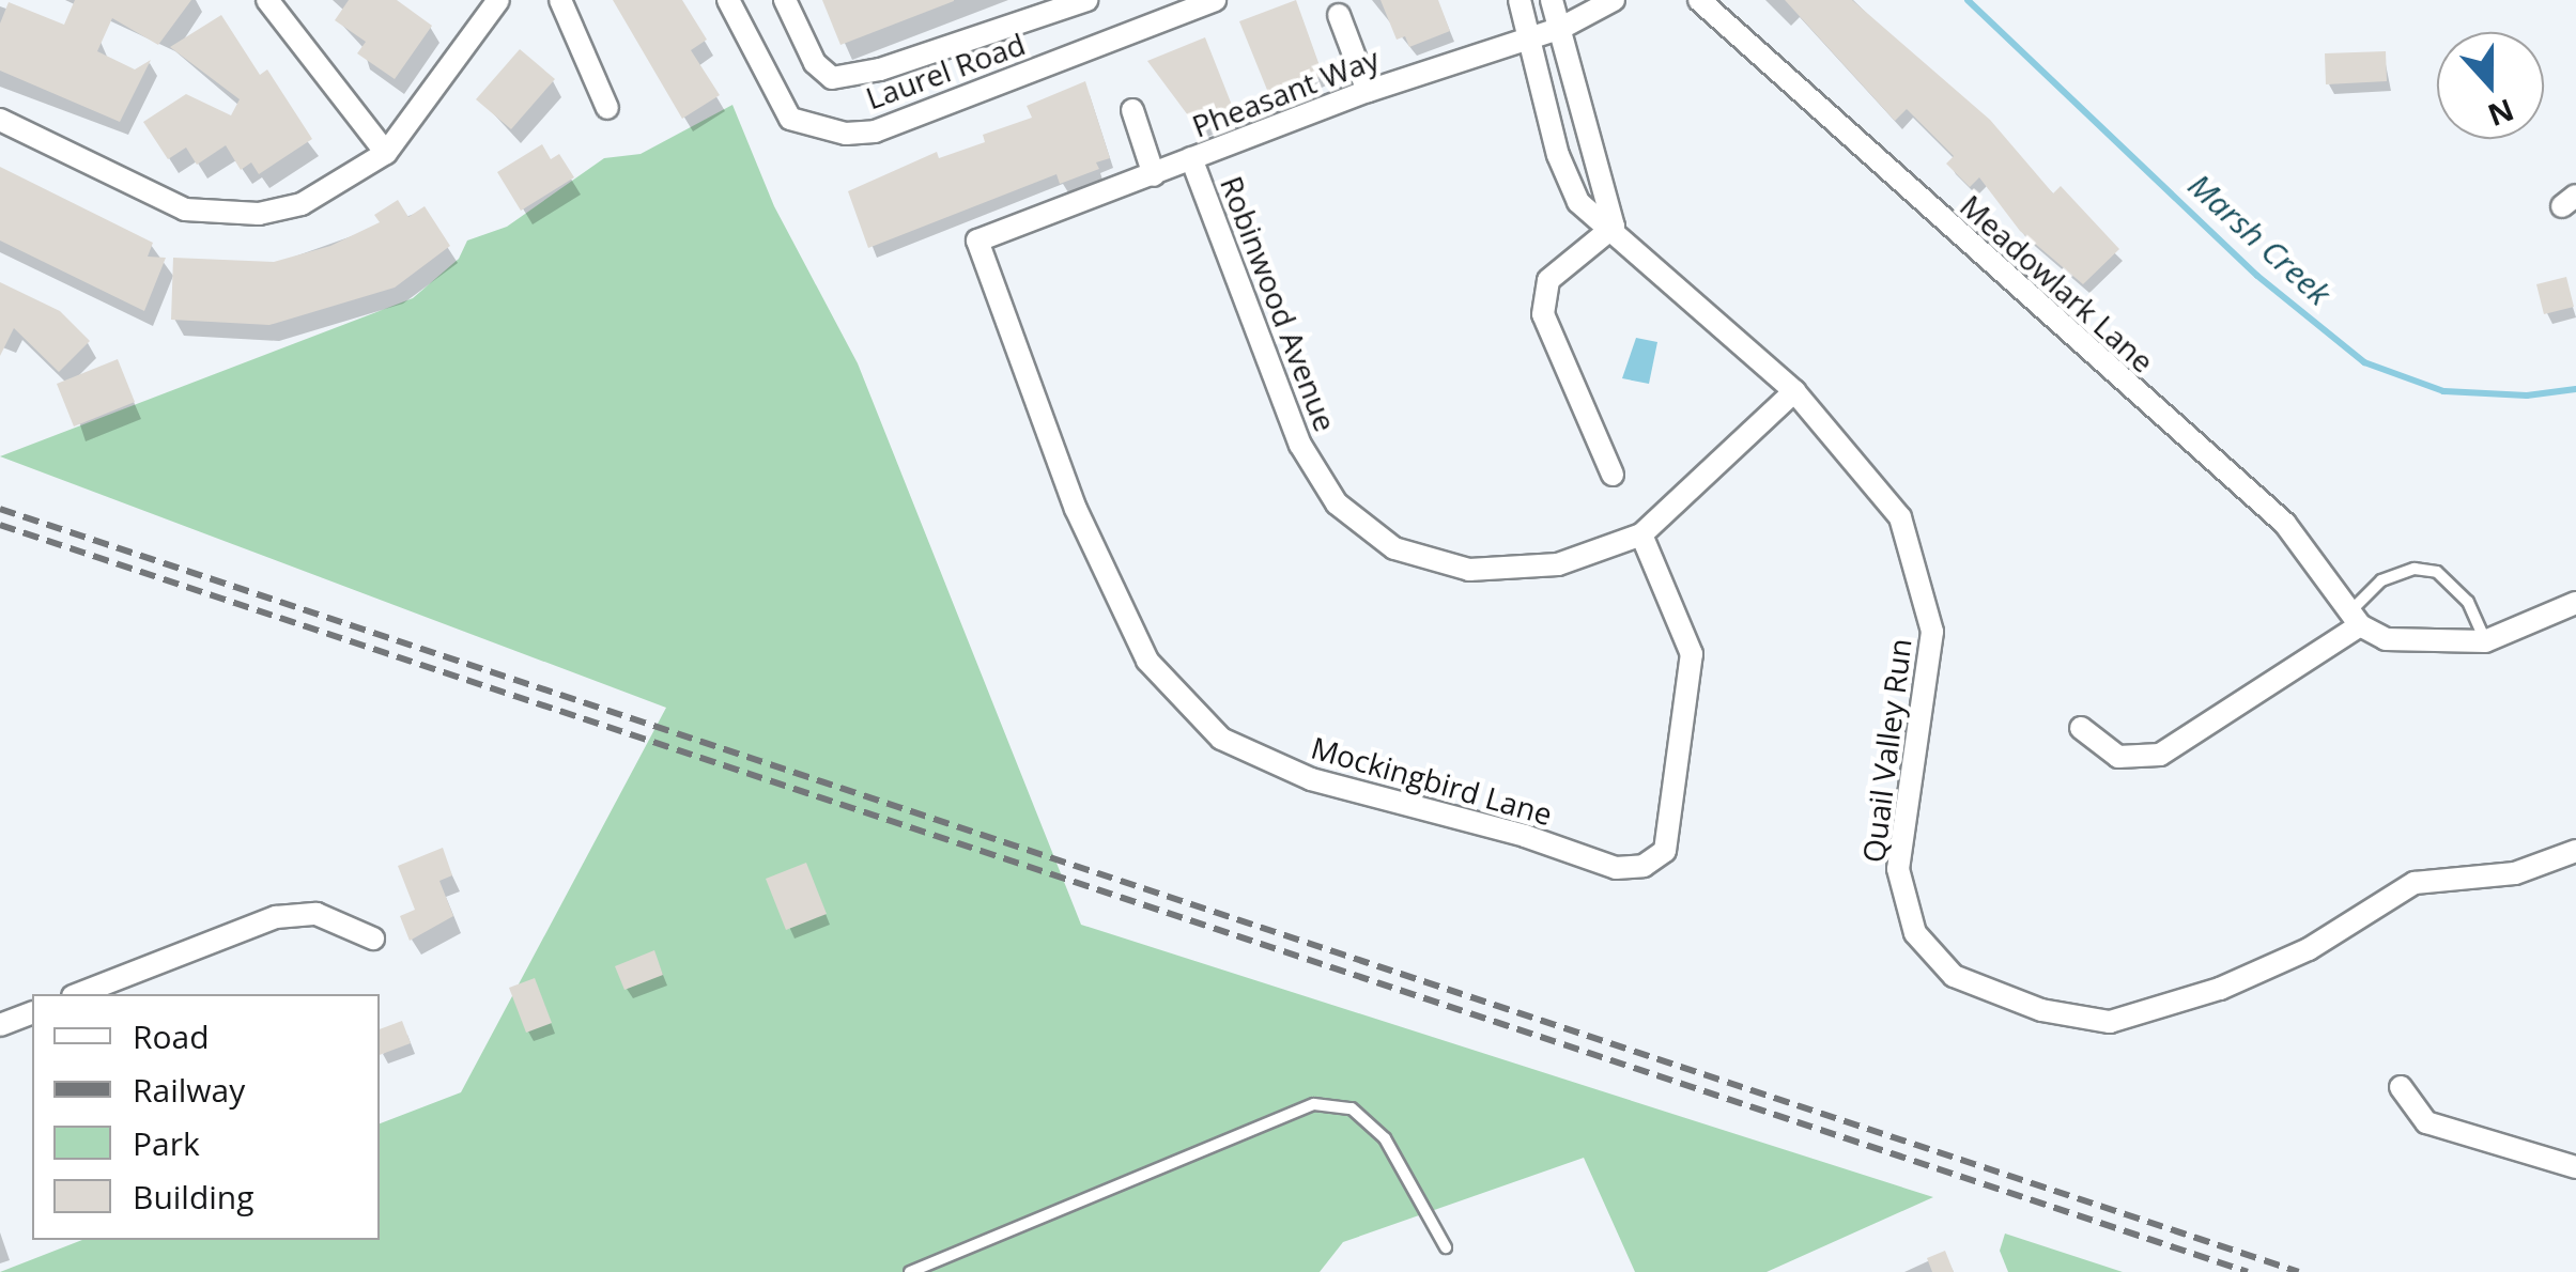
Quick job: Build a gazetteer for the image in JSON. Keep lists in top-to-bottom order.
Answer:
{
  "streets": {
    "street": [
      "Laurel Road",
      "Pheasant Way",
      "Meadowlark Lane",
      "Robinwood Avenue",
      "Quail Valley Run",
      "Mockingbird Lane"
    ]
  },
  "crossings": [
    ["Pheasant Way", "Robinwood Avenue"],
    ["Pheasant Way", "Quail Valley Run"],
    ["Pheasant Way", "Mockingbird Lane"],
    ["Robinwood Avenue", "Quail Valley Run"],
    ["Robinwood Avenue", "Mockingbird Lane"]
  ],
  "water": ["Marsh Creek"],
  "legend": [
    "Road",
    "Railway",
    "Park",
    "Building"
  ],
  "north": "bottom"
}
